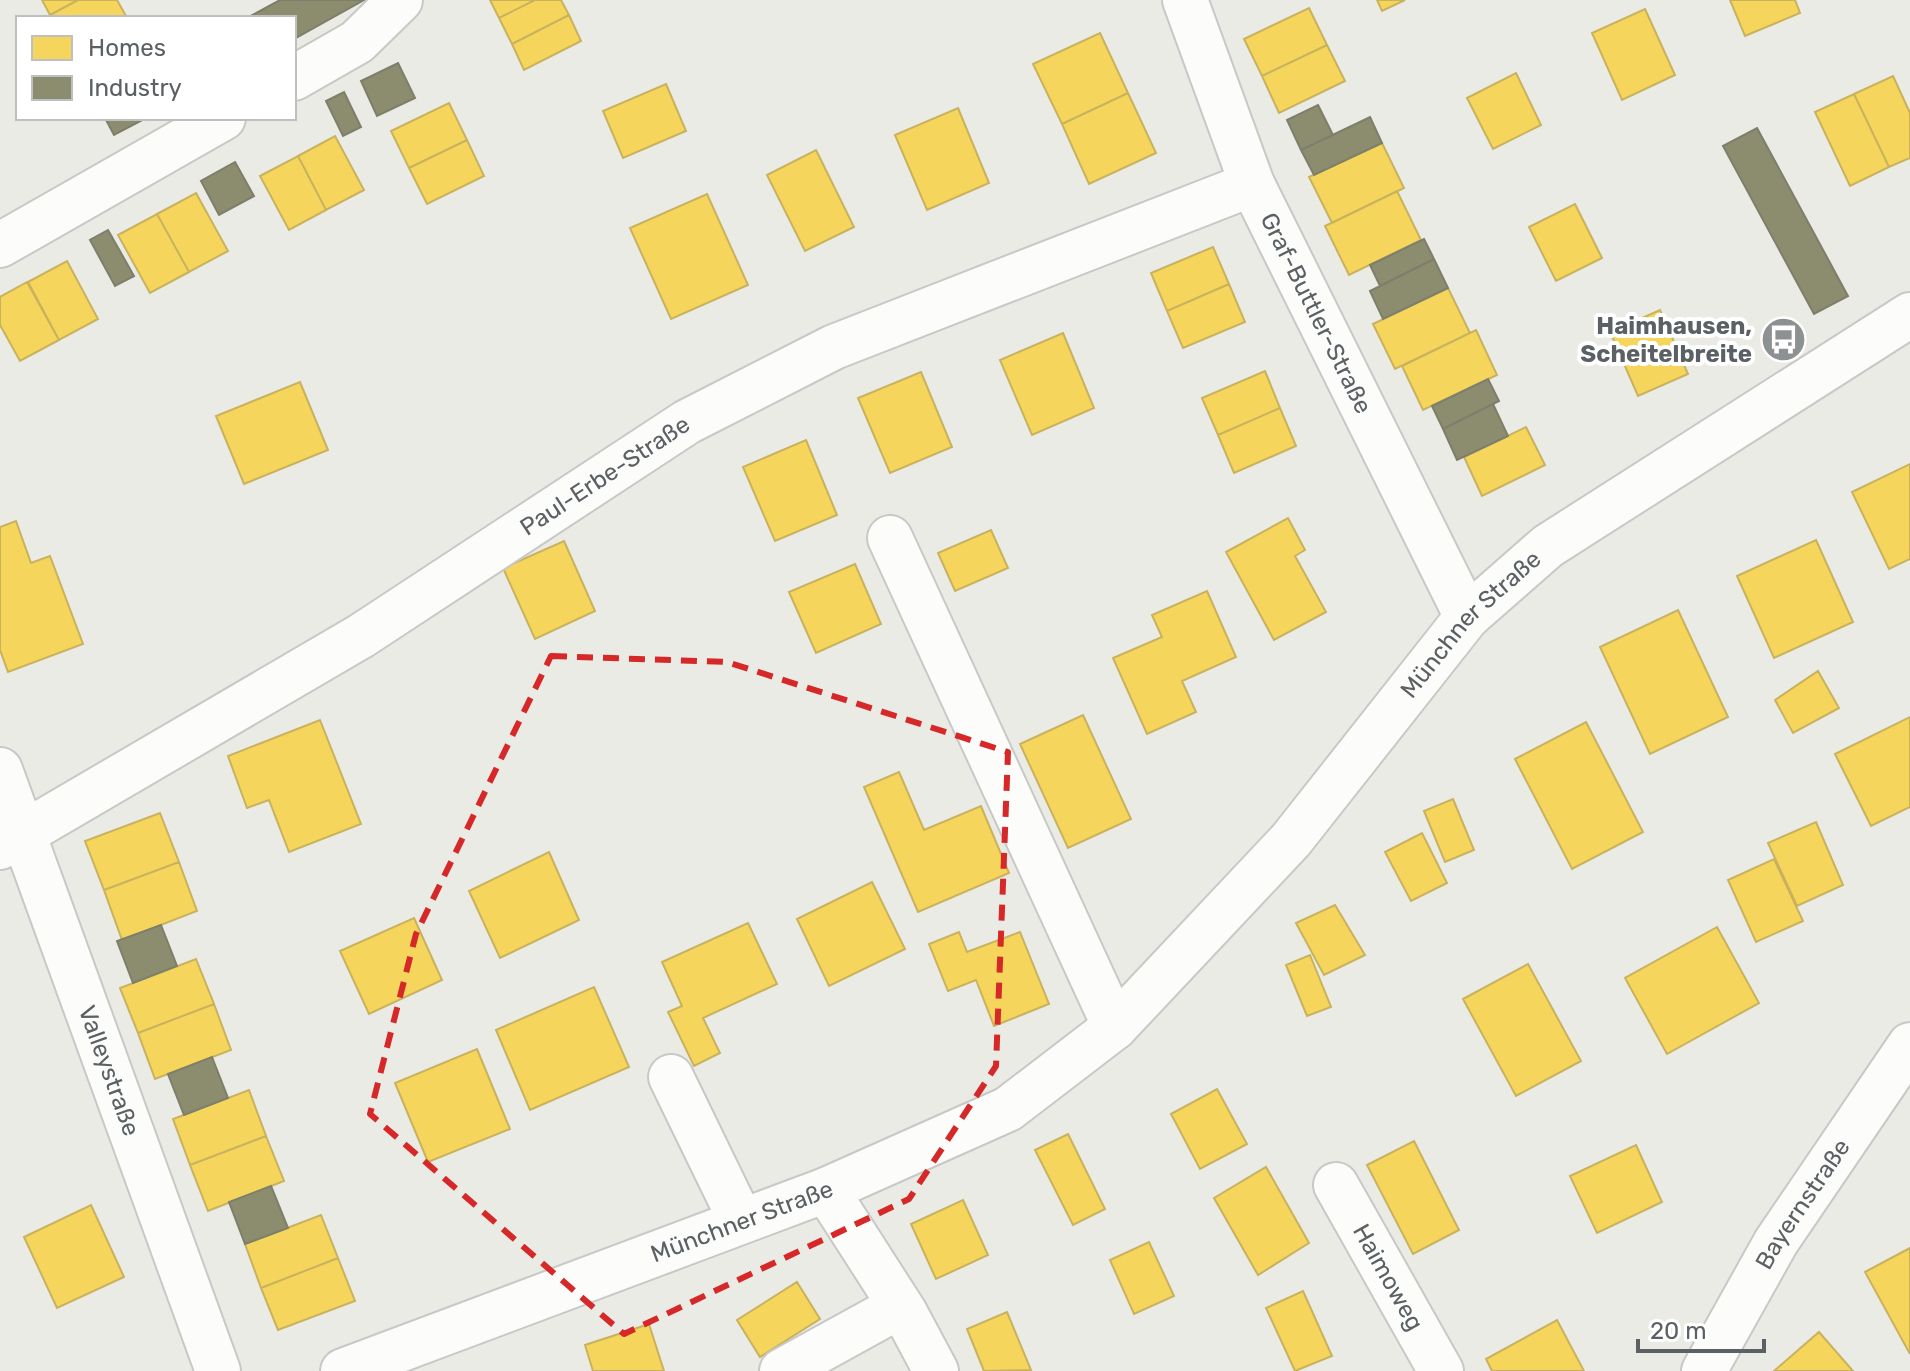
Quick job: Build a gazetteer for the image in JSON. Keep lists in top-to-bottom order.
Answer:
{
  "streets": {
    "street": [
      "Graf-Buttler-Straße",
      "Paul-Erbe-Straße",
      "Münchner Straße",
      "Valleystraße",
      "Bayernstraße",
      "Haimoweg"
    ]
  },
  "crossings": [
    ["Graf-Buttler-Straße", "Paul-Erbe-Straße"],
    ["Graf-Buttler-Straße", "Münchner Straße"],
    ["Paul-Erbe-Straße", "Valleystraße"]
  ],
  "places": {
    "bus stop": ["Haimhausen, Scheitelbreite"]
  },
  "legend": ["Homes", "Industry"],
  "scale_bar": "20 m"
}
